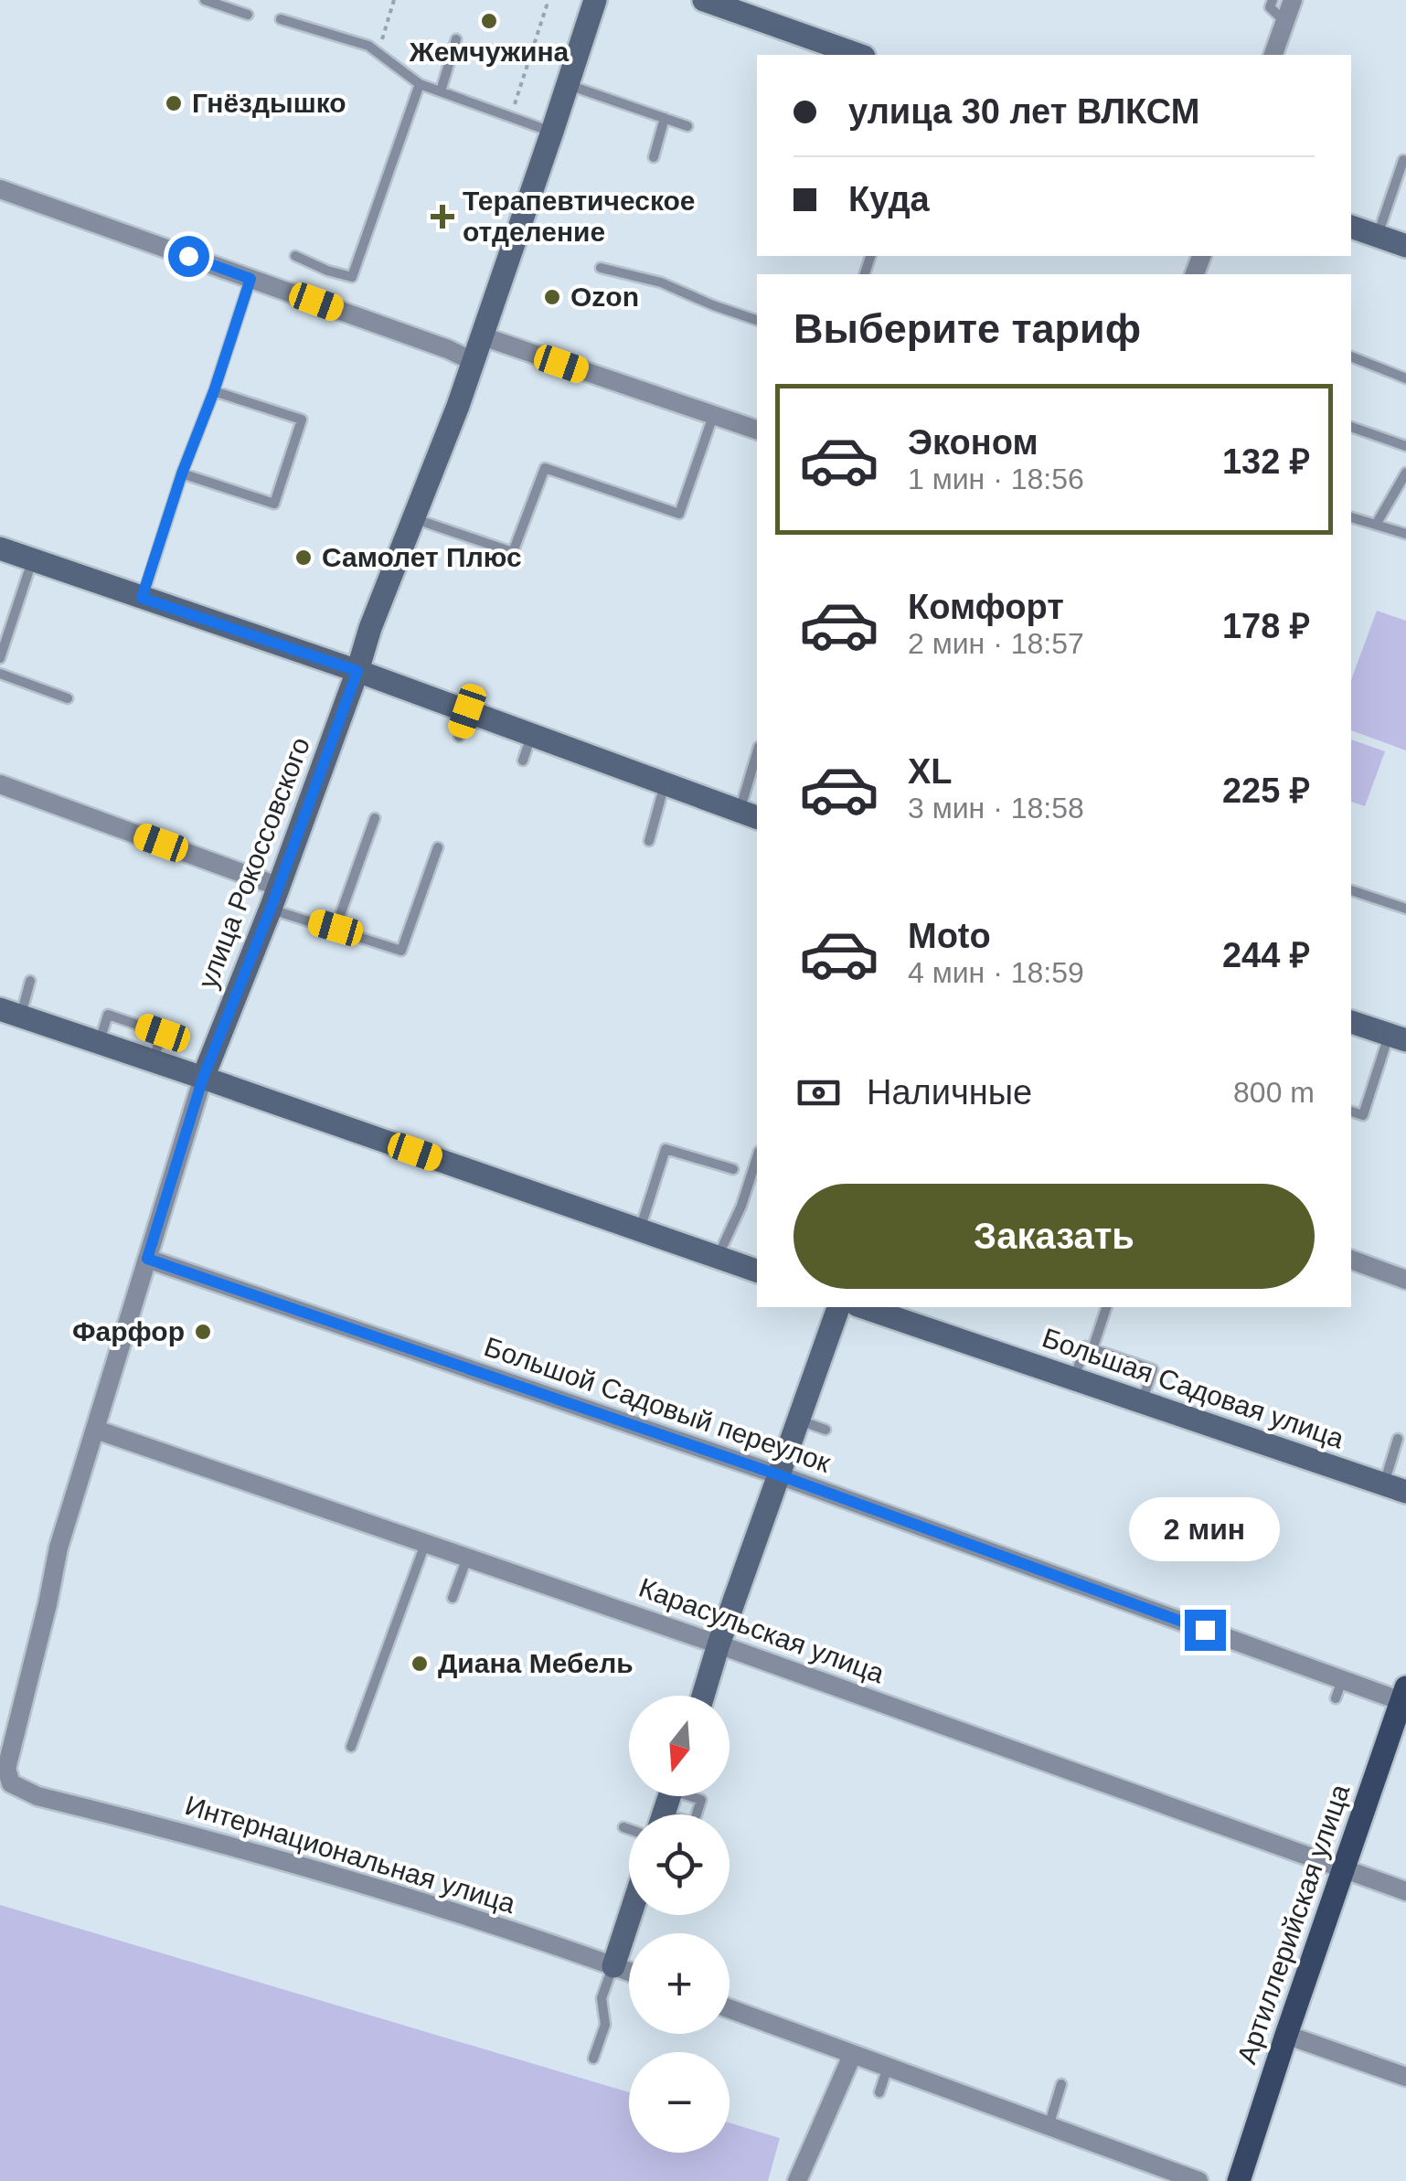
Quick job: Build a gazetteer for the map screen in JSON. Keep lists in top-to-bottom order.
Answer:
{
  "streets": {
    "main road": ["Артиллерийская улица"],
    "street": [
      "улица Рокоссовского",
      "Большая Садовая улица",
      "Большой Садовый переулок",
      "Карасульская улица",
      "Интернациональная улица"
    ]
  },
  "crossings": [
    ["улица Рокоссовского", "Большой Садовый переулок"],
    ["улица Рокоссовского", "Карасульская улица"],
    ["улица Рокоссовского", "Интернациональная улица"],
    ["Большой Садовый переулок", "Артиллерийская улица"],
    ["Карасульская улица", "Артиллерийская улица"]
  ],
  "places": {
    "other": [
      "Жемчужина",
      "Гнёздышко",
      "Ozon",
      "Самолет Плюс",
      "Фарфор",
      "Диана Мебель"
    ],
    "health": ["Терапевтическое отделение"]
  },
  "north": "bottom",
  "page": {
    "banner": ["улица 30 лет ВЛКСМ", "Куда"],
    "heading": "Выберите тариф",
    "list": [
      {
        "name": "Эконом",
        "note": "1 мин · 18:56",
        "value": "132 ₽"
      },
      {
        "name": "Комфорт",
        "note": "2 мин · 18:57",
        "value": "178 ₽"
      },
      {
        "name": "XL",
        "note": "3 мин · 18:58",
        "value": "225 ₽"
      },
      {
        "name": "Moto",
        "note": "4 мин · 18:59",
        "value": "244 ₽"
      }
    ],
    "pay": ["Наличные", "800 m"],
    "buttons": "Заказать",
    "bubble": "2 мин",
    "map_buttons": ["+", "−"]
  }
}
